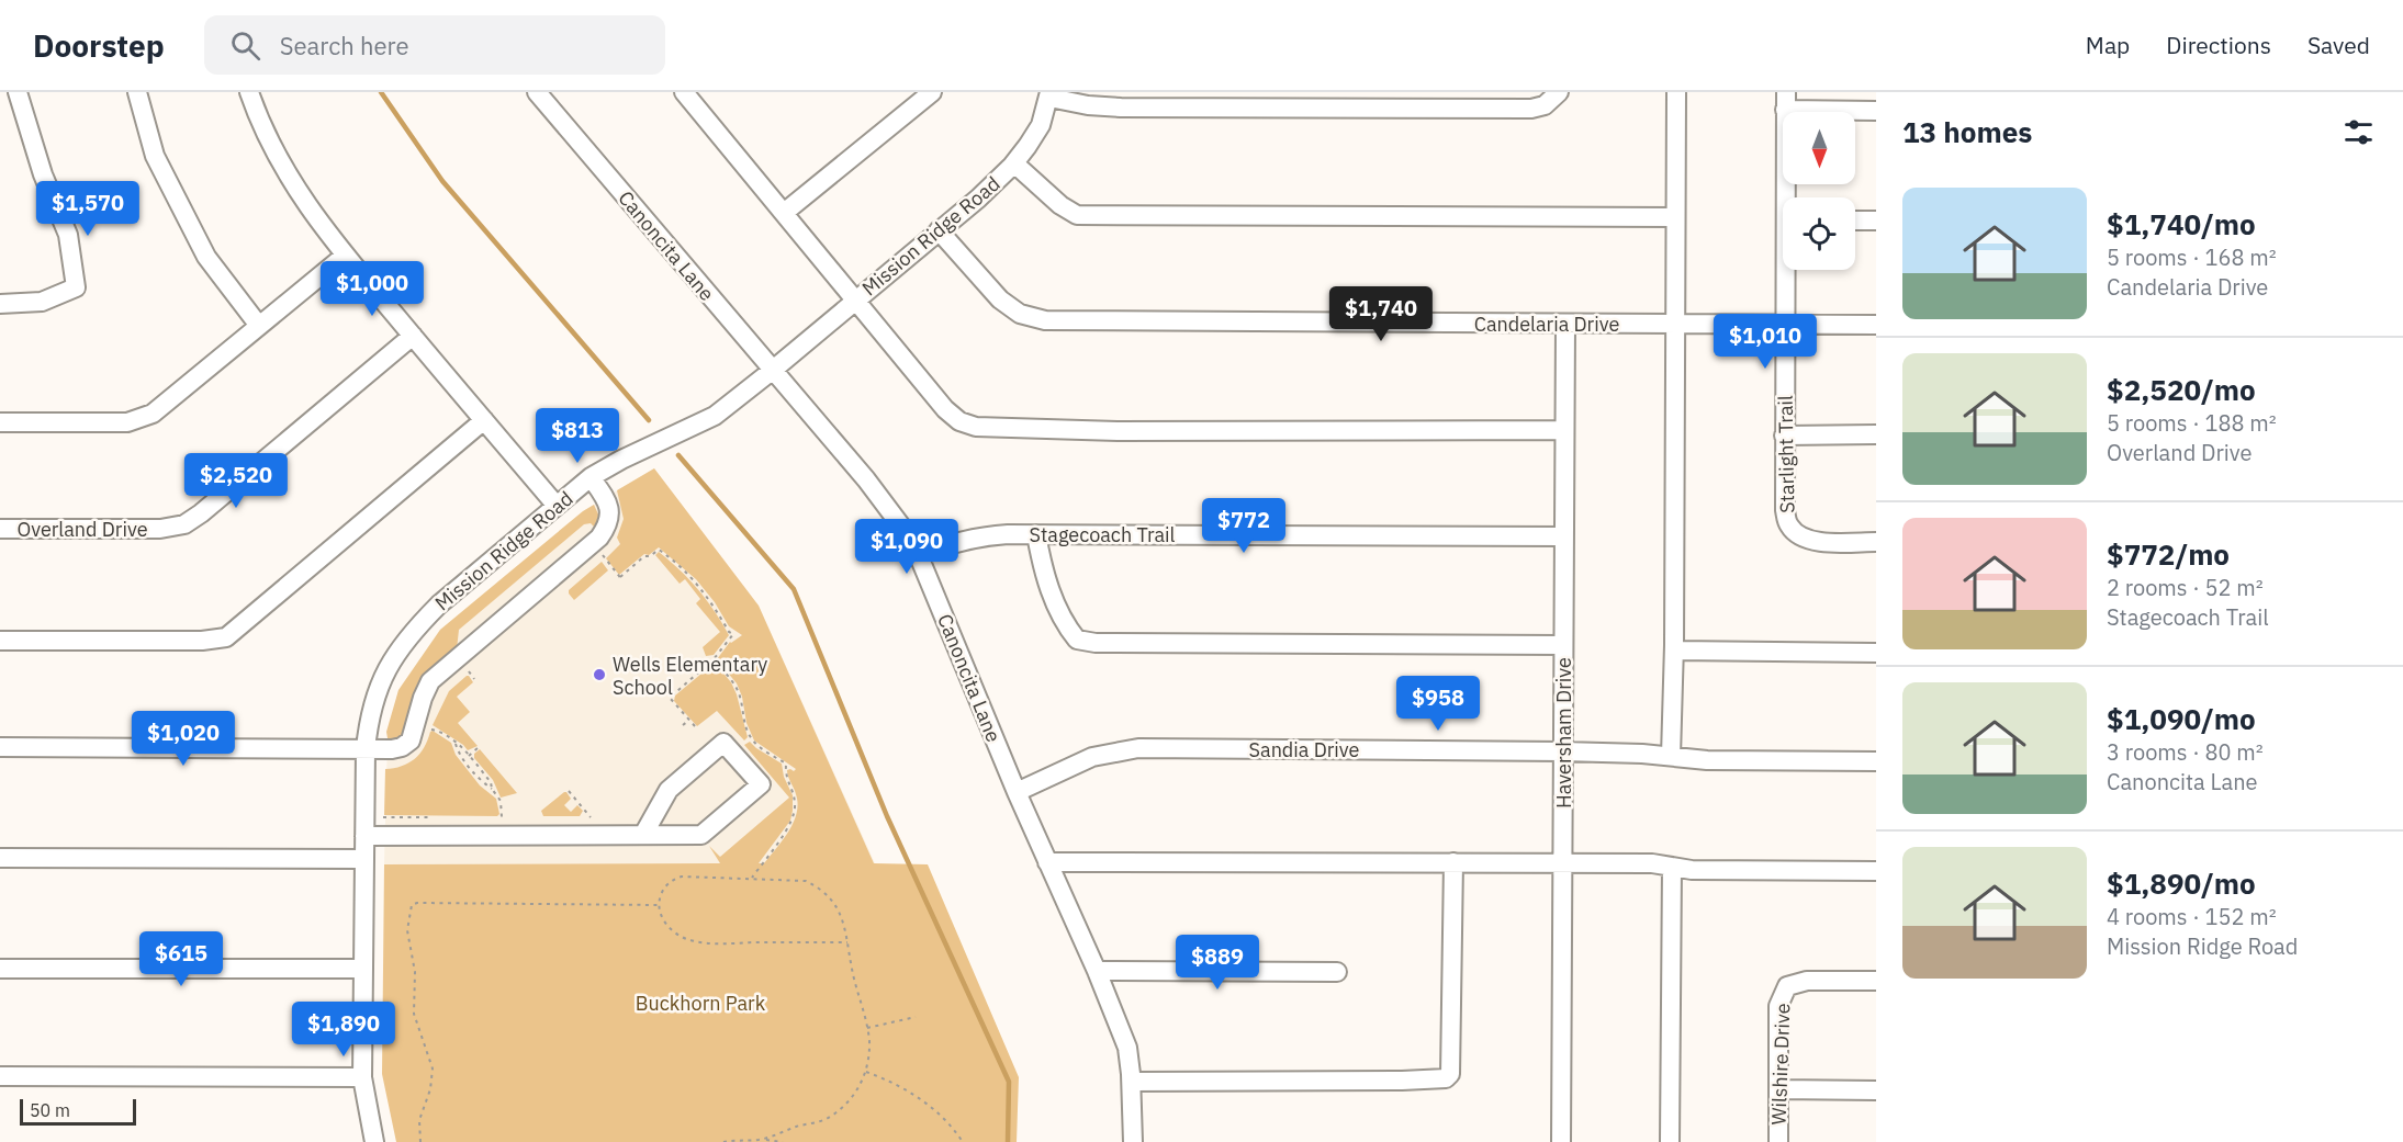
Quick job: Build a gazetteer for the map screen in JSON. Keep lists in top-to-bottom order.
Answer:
{
  "streets": {
    "street": [
      "Mission Ridge Road",
      "Canoncita Lane",
      "Candelaria Drive",
      "Starlight Trail",
      "Overland Drive",
      "Stagecoach Trail",
      "Haversham Drive",
      "Sandia Drive",
      "Wilshire Drive"
    ]
  },
  "crossings": [
    ["Mission Ridge Road", "Canoncita Lane"],
    ["Mission Ridge Road", "Candelaria Drive"],
    ["Canoncita Lane", "Stagecoach Trail"],
    ["Canoncita Lane", "Sandia Drive"],
    ["Candelaria Drive", "Starlight Trail"],
    ["Candelaria Drive", "Haversham Drive"],
    ["Stagecoach Trail", "Haversham Drive"],
    ["Haversham Drive", "Sandia Drive"]
  ],
  "parks": ["Buckhorn Park"],
  "places": ["Wells Elementary School"],
  "scale_bar": "50 m",
  "north": "bottom",
  "page": {
    "header": "Doorstep",
    "search": "Search here",
    "nav": ["Map", "Directions", "Saved"],
    "heading": "13 homes",
    "list": [
      {
        "name": "$1,740/mo",
        "note": "5 rooms · 168 m² · Candelaria Drive"
      },
      {
        "name": "$2,520/mo",
        "note": "5 rooms · 188 m² · Overland Drive"
      },
      {
        "name": "$772/mo",
        "note": "2 rooms · 52 m² · Stagecoach Trail"
      },
      {
        "name": "$1,090/mo",
        "note": "3 rooms · 80 m² · Canoncita Lane"
      },
      {
        "name": "$1,890/mo",
        "note": "4 rooms · 152 m² · Mission Ridge Road"
      }
    ],
    "price": [
      "$1,570",
      "$1,000",
      "$1,740",
      "$1,010",
      "$813",
      "$2,520",
      "$772",
      "$1,090",
      "$958",
      "$1,020",
      "$615",
      "$889",
      "$1,890"
    ],
    "scale": "50 m"
  }
}
